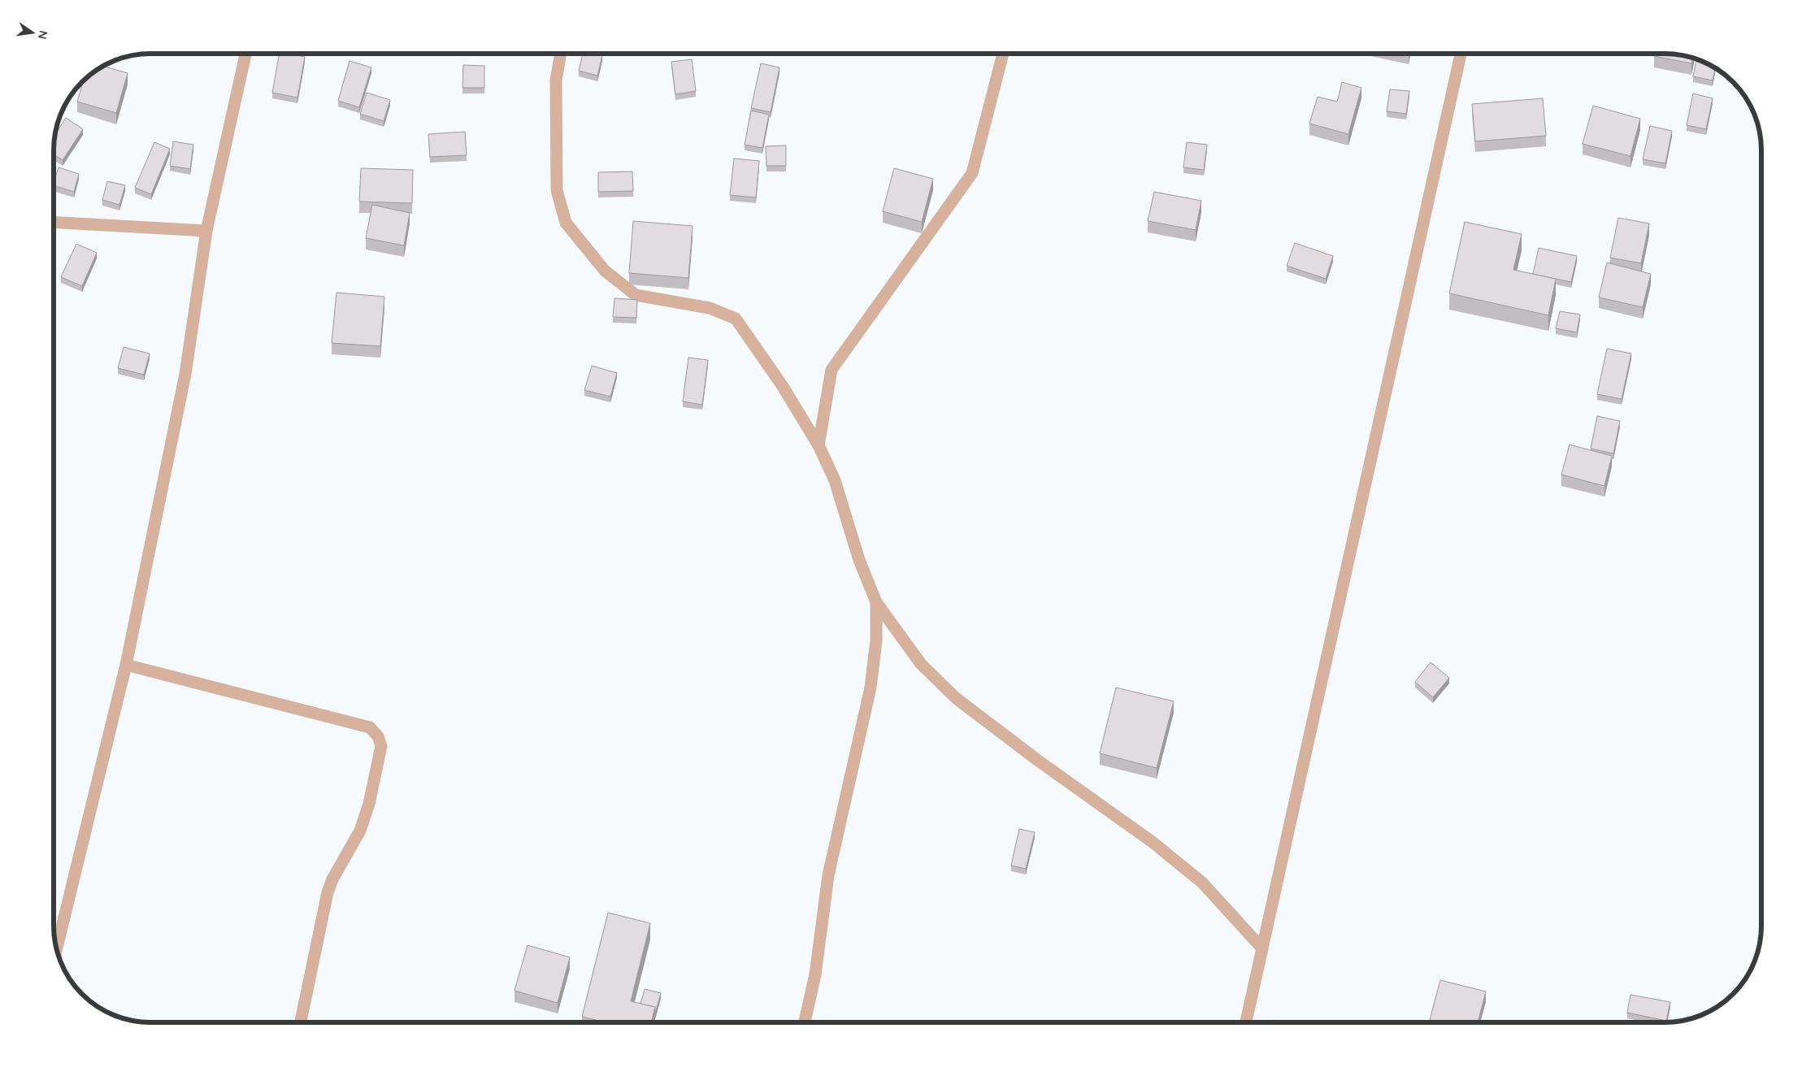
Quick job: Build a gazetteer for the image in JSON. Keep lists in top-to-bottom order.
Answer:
{
  "north": "right"
}
